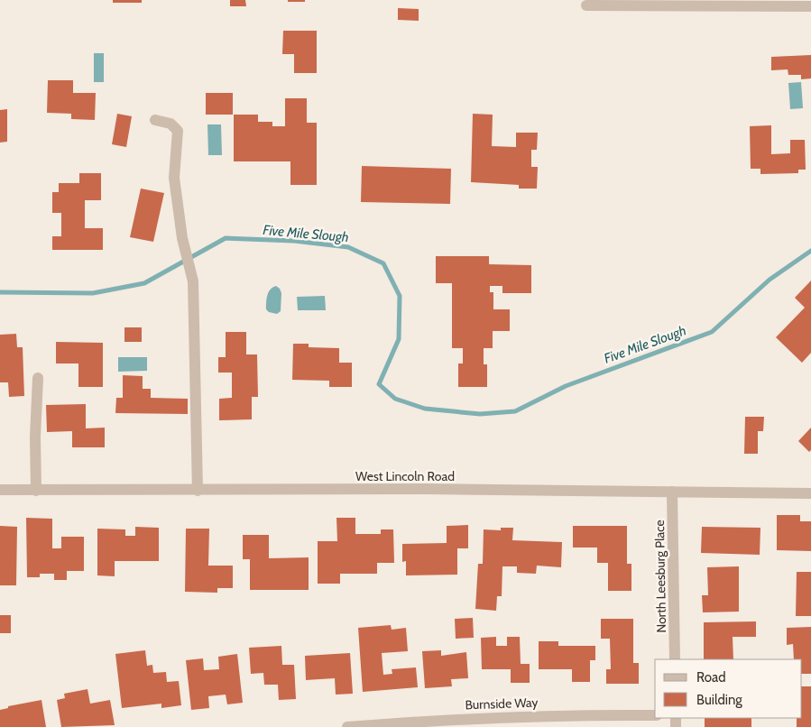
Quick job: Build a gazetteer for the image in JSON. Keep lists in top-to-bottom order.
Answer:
{
  "streets": {
    "street": ["West Lincoln Road", "North Leesburg Place", "Burnside Way"]
  },
  "crossings": [
    ["West Lincoln Road", "North Leesburg Place"]
  ],
  "water": ["Five Mile Slough"],
  "legend": ["Road", "Building"]
}
